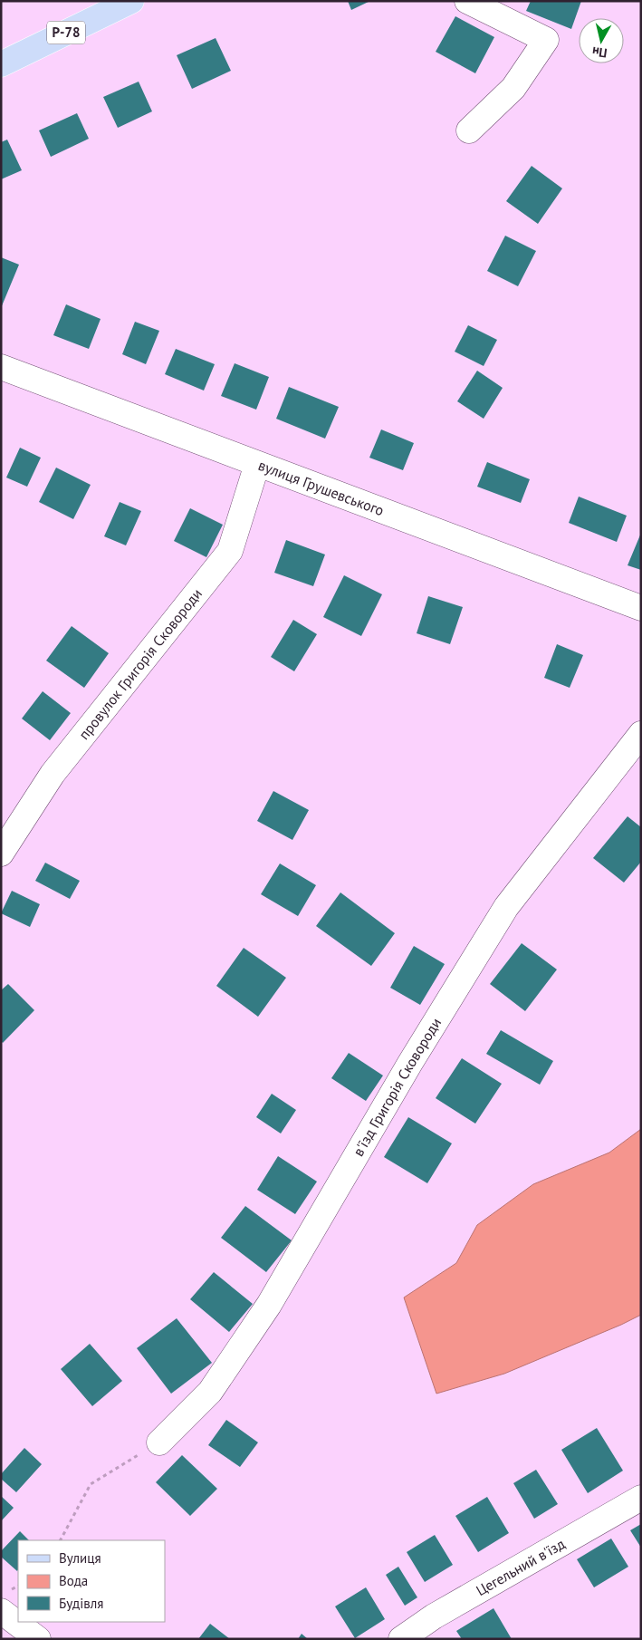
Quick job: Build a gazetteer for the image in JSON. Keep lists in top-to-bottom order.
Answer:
{
  "streets": {
    "main road": ["Р-78"],
    "street": [
      "вулиця Грушевського",
      "провулок Григорія Сковороди",
      "в'їзд Григорія Сковороди",
      "Цегельний в'їзд"
    ]
  },
  "crossings": [
    ["вулиця Грушевського", "провулок Григорія Сковороди"]
  ],
  "legend": ["Вулиця", "Вода", "Будівля"],
  "north": "bottom"
}
